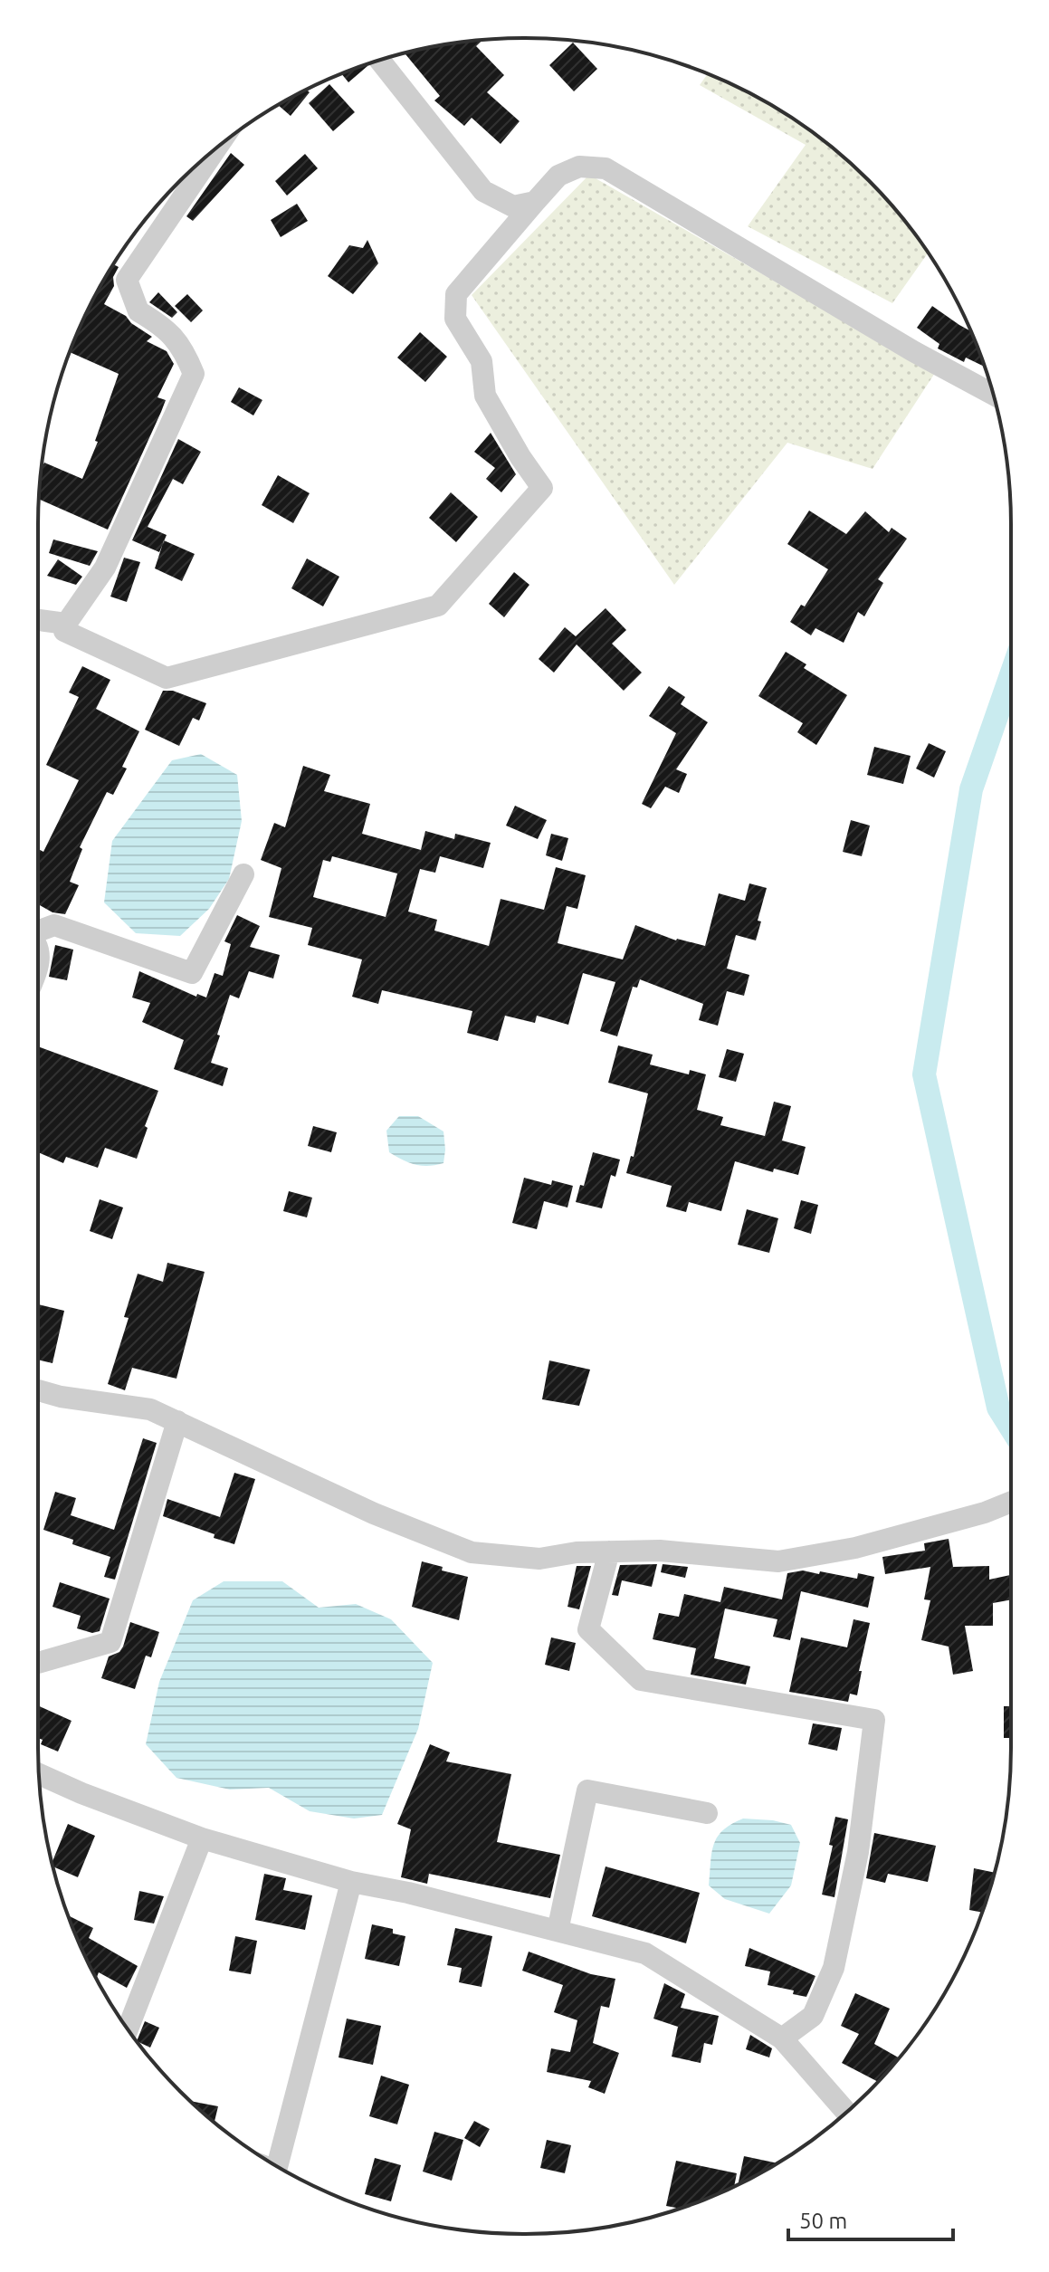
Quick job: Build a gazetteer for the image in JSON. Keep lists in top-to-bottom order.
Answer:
{
  "scale_bar": "50 m"
}
